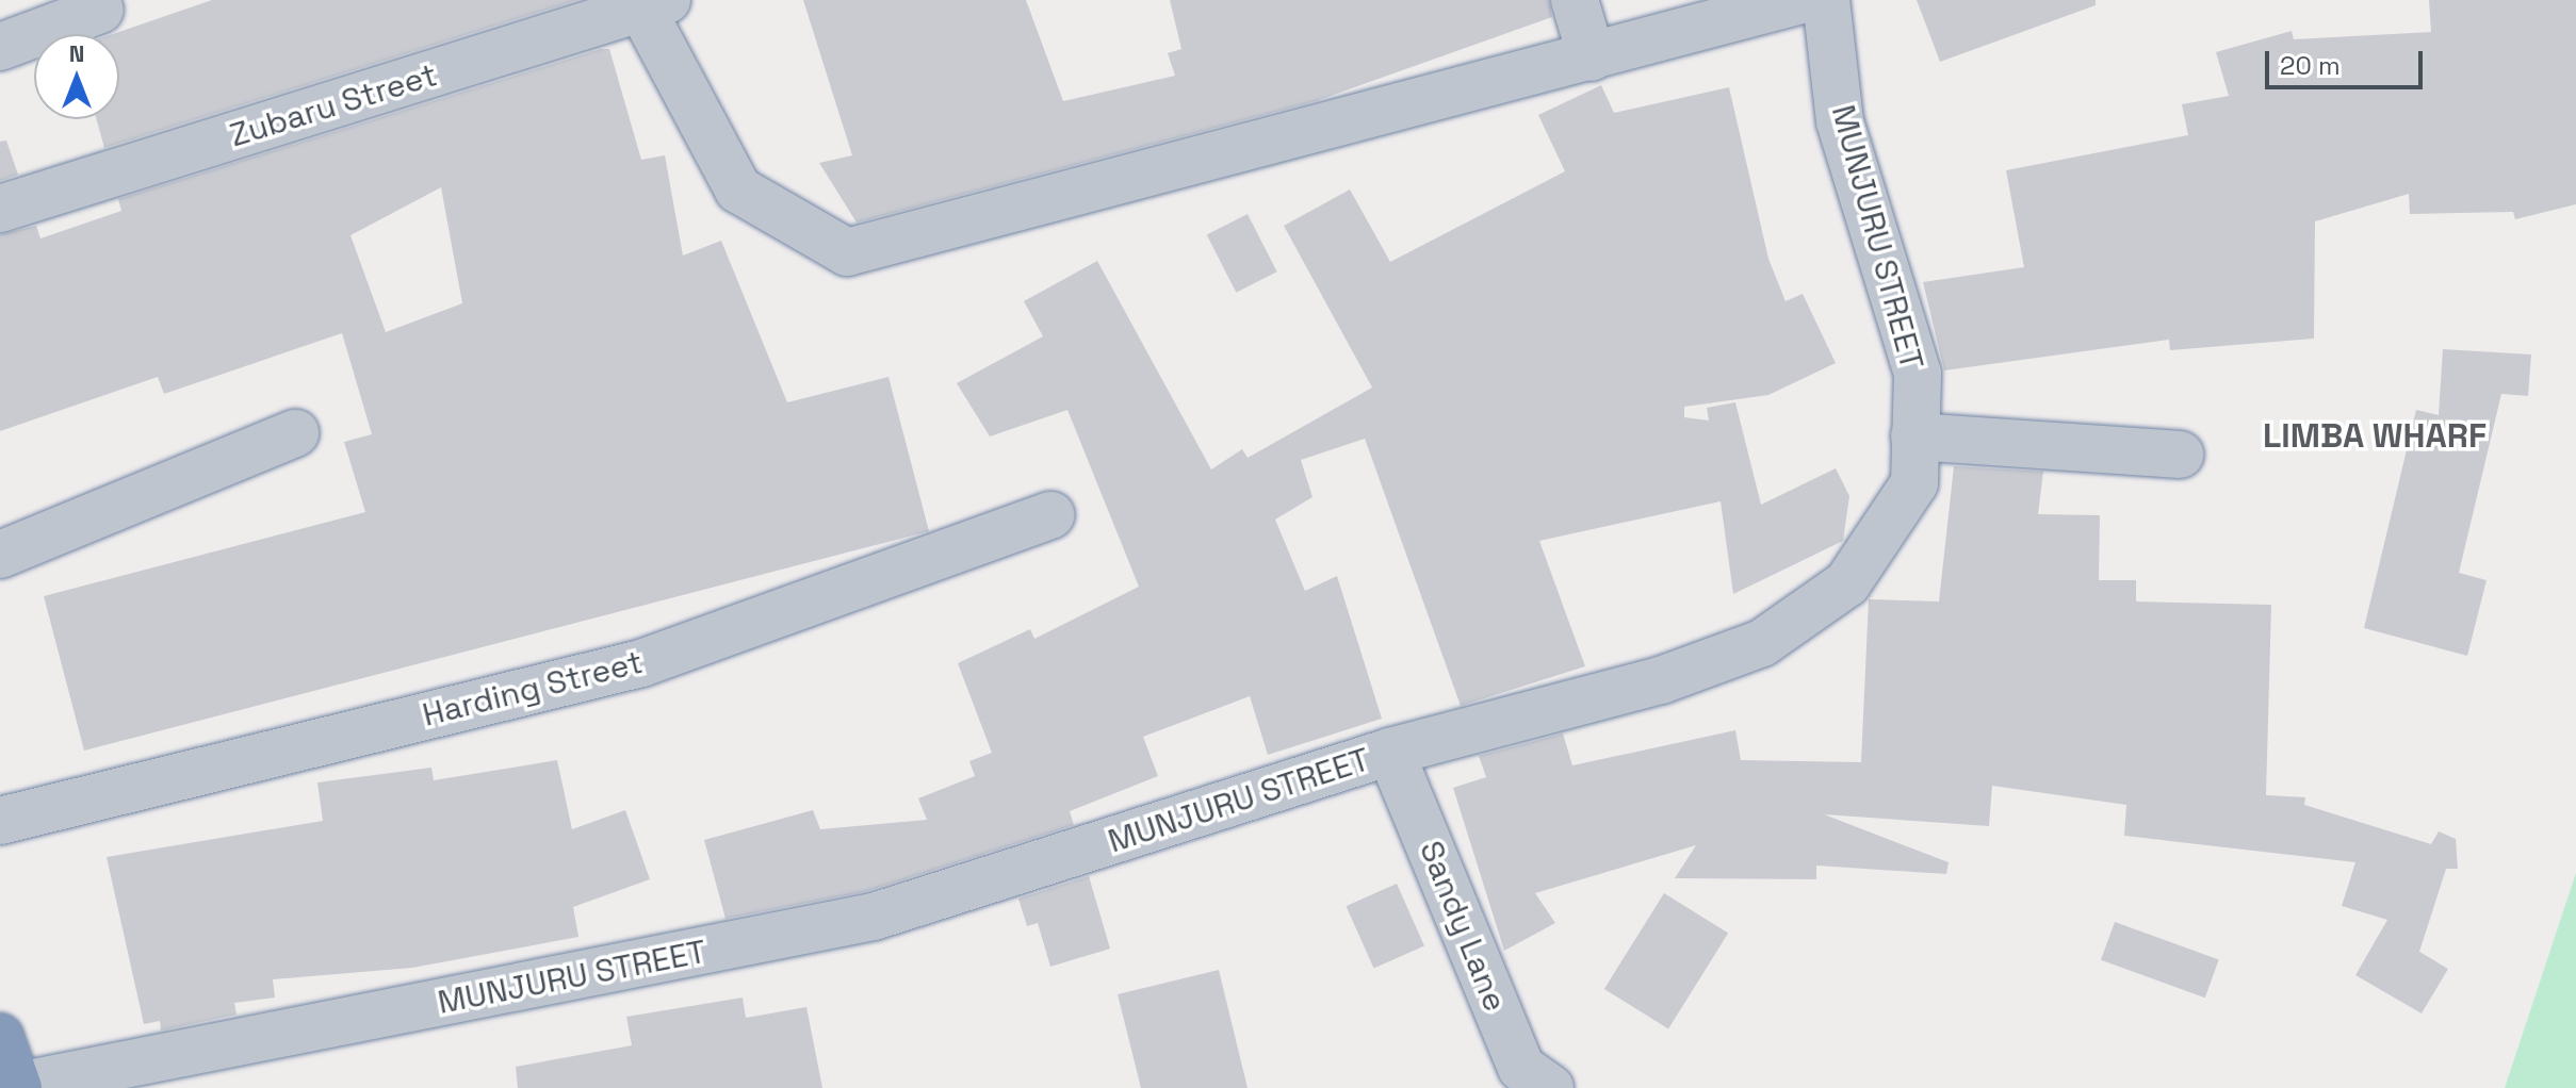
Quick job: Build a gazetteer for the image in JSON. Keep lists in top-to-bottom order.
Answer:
{
  "streets": {
    "street": [
      "Zubaru Street",
      "MUNJURU STREET",
      "Harding Street",
      "Sandy Lane"
    ]
  },
  "crossings": [
    ["MUNJURU STREET", "Sandy Lane"]
  ],
  "districts": ["LIMBA WHARF"],
  "scale_bar": "20 m",
  "north": "top"
}
